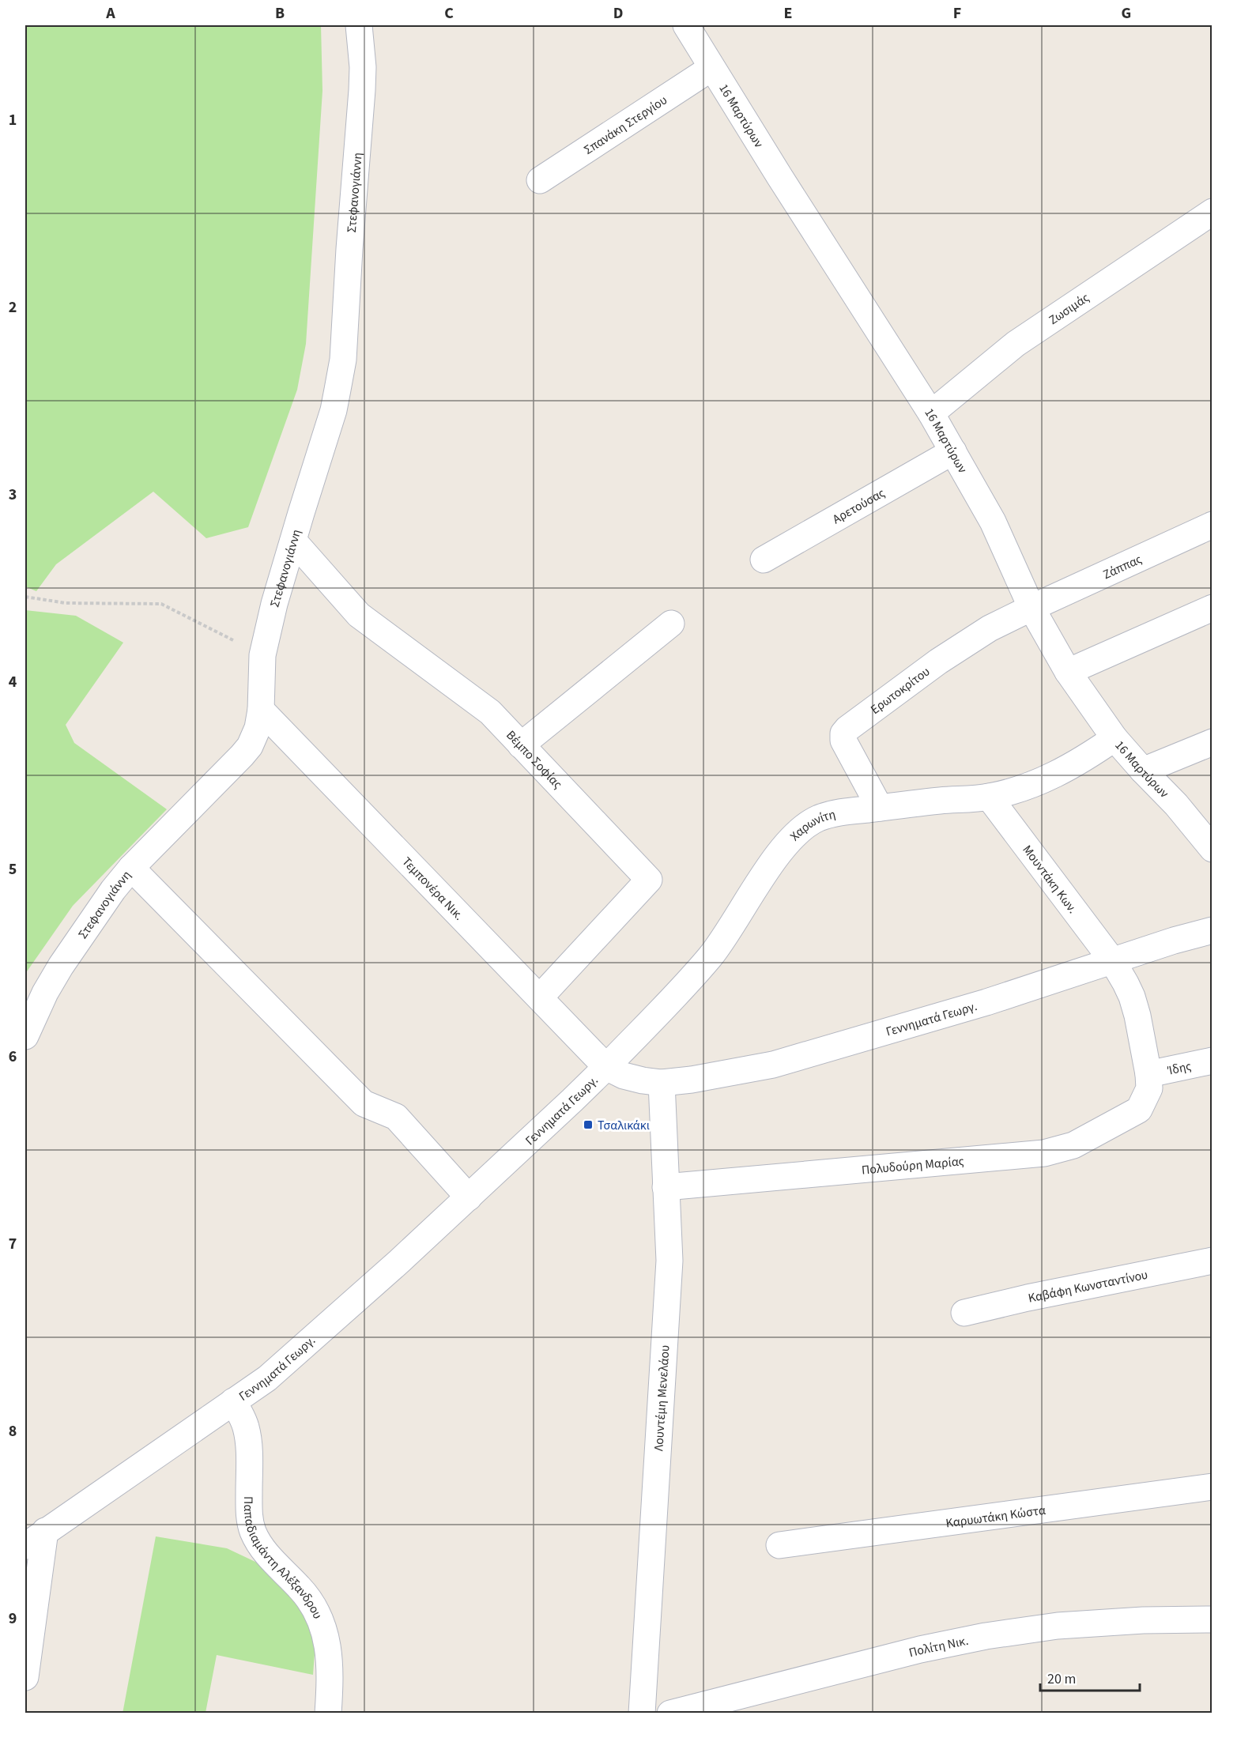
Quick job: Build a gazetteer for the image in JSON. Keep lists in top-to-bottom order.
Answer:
{
  "streets": {
    "street": [
      "16 Μαρτύρων",
      "Σπανάκη Στεργίου",
      "Στεφανογιάννη",
      "Ζωσιμάς",
      "Αρετούσας",
      "Ζάππας",
      "Ερωτοκρίτου",
      "Βέμπο Σοφίας",
      "Χαρωνίτη",
      "Μουντάκη Κων.",
      "Τεμπονέρα Νικ.",
      "Γεννηματά Γεωργ.",
      "Ίδης",
      "Πολυδούρη Μαρίας",
      "Καβάφη Κωνσταντίνου",
      "Λουντέμη Μενελάου",
      "Καρυωτάκη Κώστα",
      "Παπαδιαμάντη Αλέξανδρου",
      "Πολίτη Νικ."
    ]
  },
  "crossings": [
    ["16 Μαρτύρων", "Σπανάκη Στεργίου"],
    ["16 Μαρτύρων", "Ζωσιμάς"],
    ["16 Μαρτύρων", "Αρετούσας"],
    ["16 Μαρτύρων", "Ζάππας"],
    ["16 Μαρτύρων", "Ερωτοκρίτου"],
    ["16 Μαρτύρων", "Χαρωνίτη"],
    ["Στεφανογιάννη", "Βέμπο Σοφίας"],
    ["Στεφανογιάννη", "Τεμπονέρα Νικ."],
    ["Ζάππας", "Ερωτοκρίτου"],
    ["Ερωτοκρίτου", "Χαρωνίτη"],
    ["Βέμπο Σοφίας", "Τεμπονέρα Νικ."],
    ["Χαρωνίτη", "Μουντάκη Κων."],
    ["Χαρωνίτη", "Τεμπονέρα Νικ."],
    ["Χαρωνίτη", "Γεννηματά Γεωργ."],
    ["Μουντάκη Κων.", "Γεννηματά Γεωργ."],
    ["Μουντάκη Κων.", "Ίδης"],
    ["Μουντάκη Κων.", "Πολυδούρη Μαρίας"],
    ["Τεμπονέρα Νικ.", "Γεννηματά Γεωργ."],
    ["Γεννηματά Γεωργ.", "Λουντέμη Μενελάου"],
    ["Γεννηματά Γεωργ.", "Παπαδιαμάντη Αλέξανδρου"],
    ["Πολυδούρη Μαρίας", "Λουντέμη Μενελάου"]
  ],
  "places": {
    "transit": ["Τσαλικάκι"]
  },
  "scale_bar": "20 m",
  "grid": {
    "columns": [
      "A",
      "B",
      "C",
      "D",
      "E",
      "F",
      "G"
    ],
    "rows": [
      "1",
      "2",
      "3",
      "4",
      "5",
      "6",
      "7",
      "8",
      "9"
    ]
  }
}
